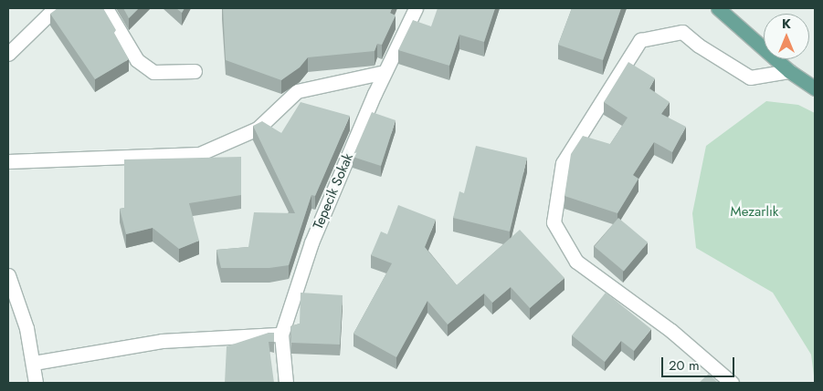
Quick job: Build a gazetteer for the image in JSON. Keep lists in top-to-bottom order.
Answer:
{
  "streets": {
    "street": ["Tepecik Sokak"]
  },
  "parks": ["Mezarlık"],
  "scale_bar": "20 m",
  "north": "top"
}
